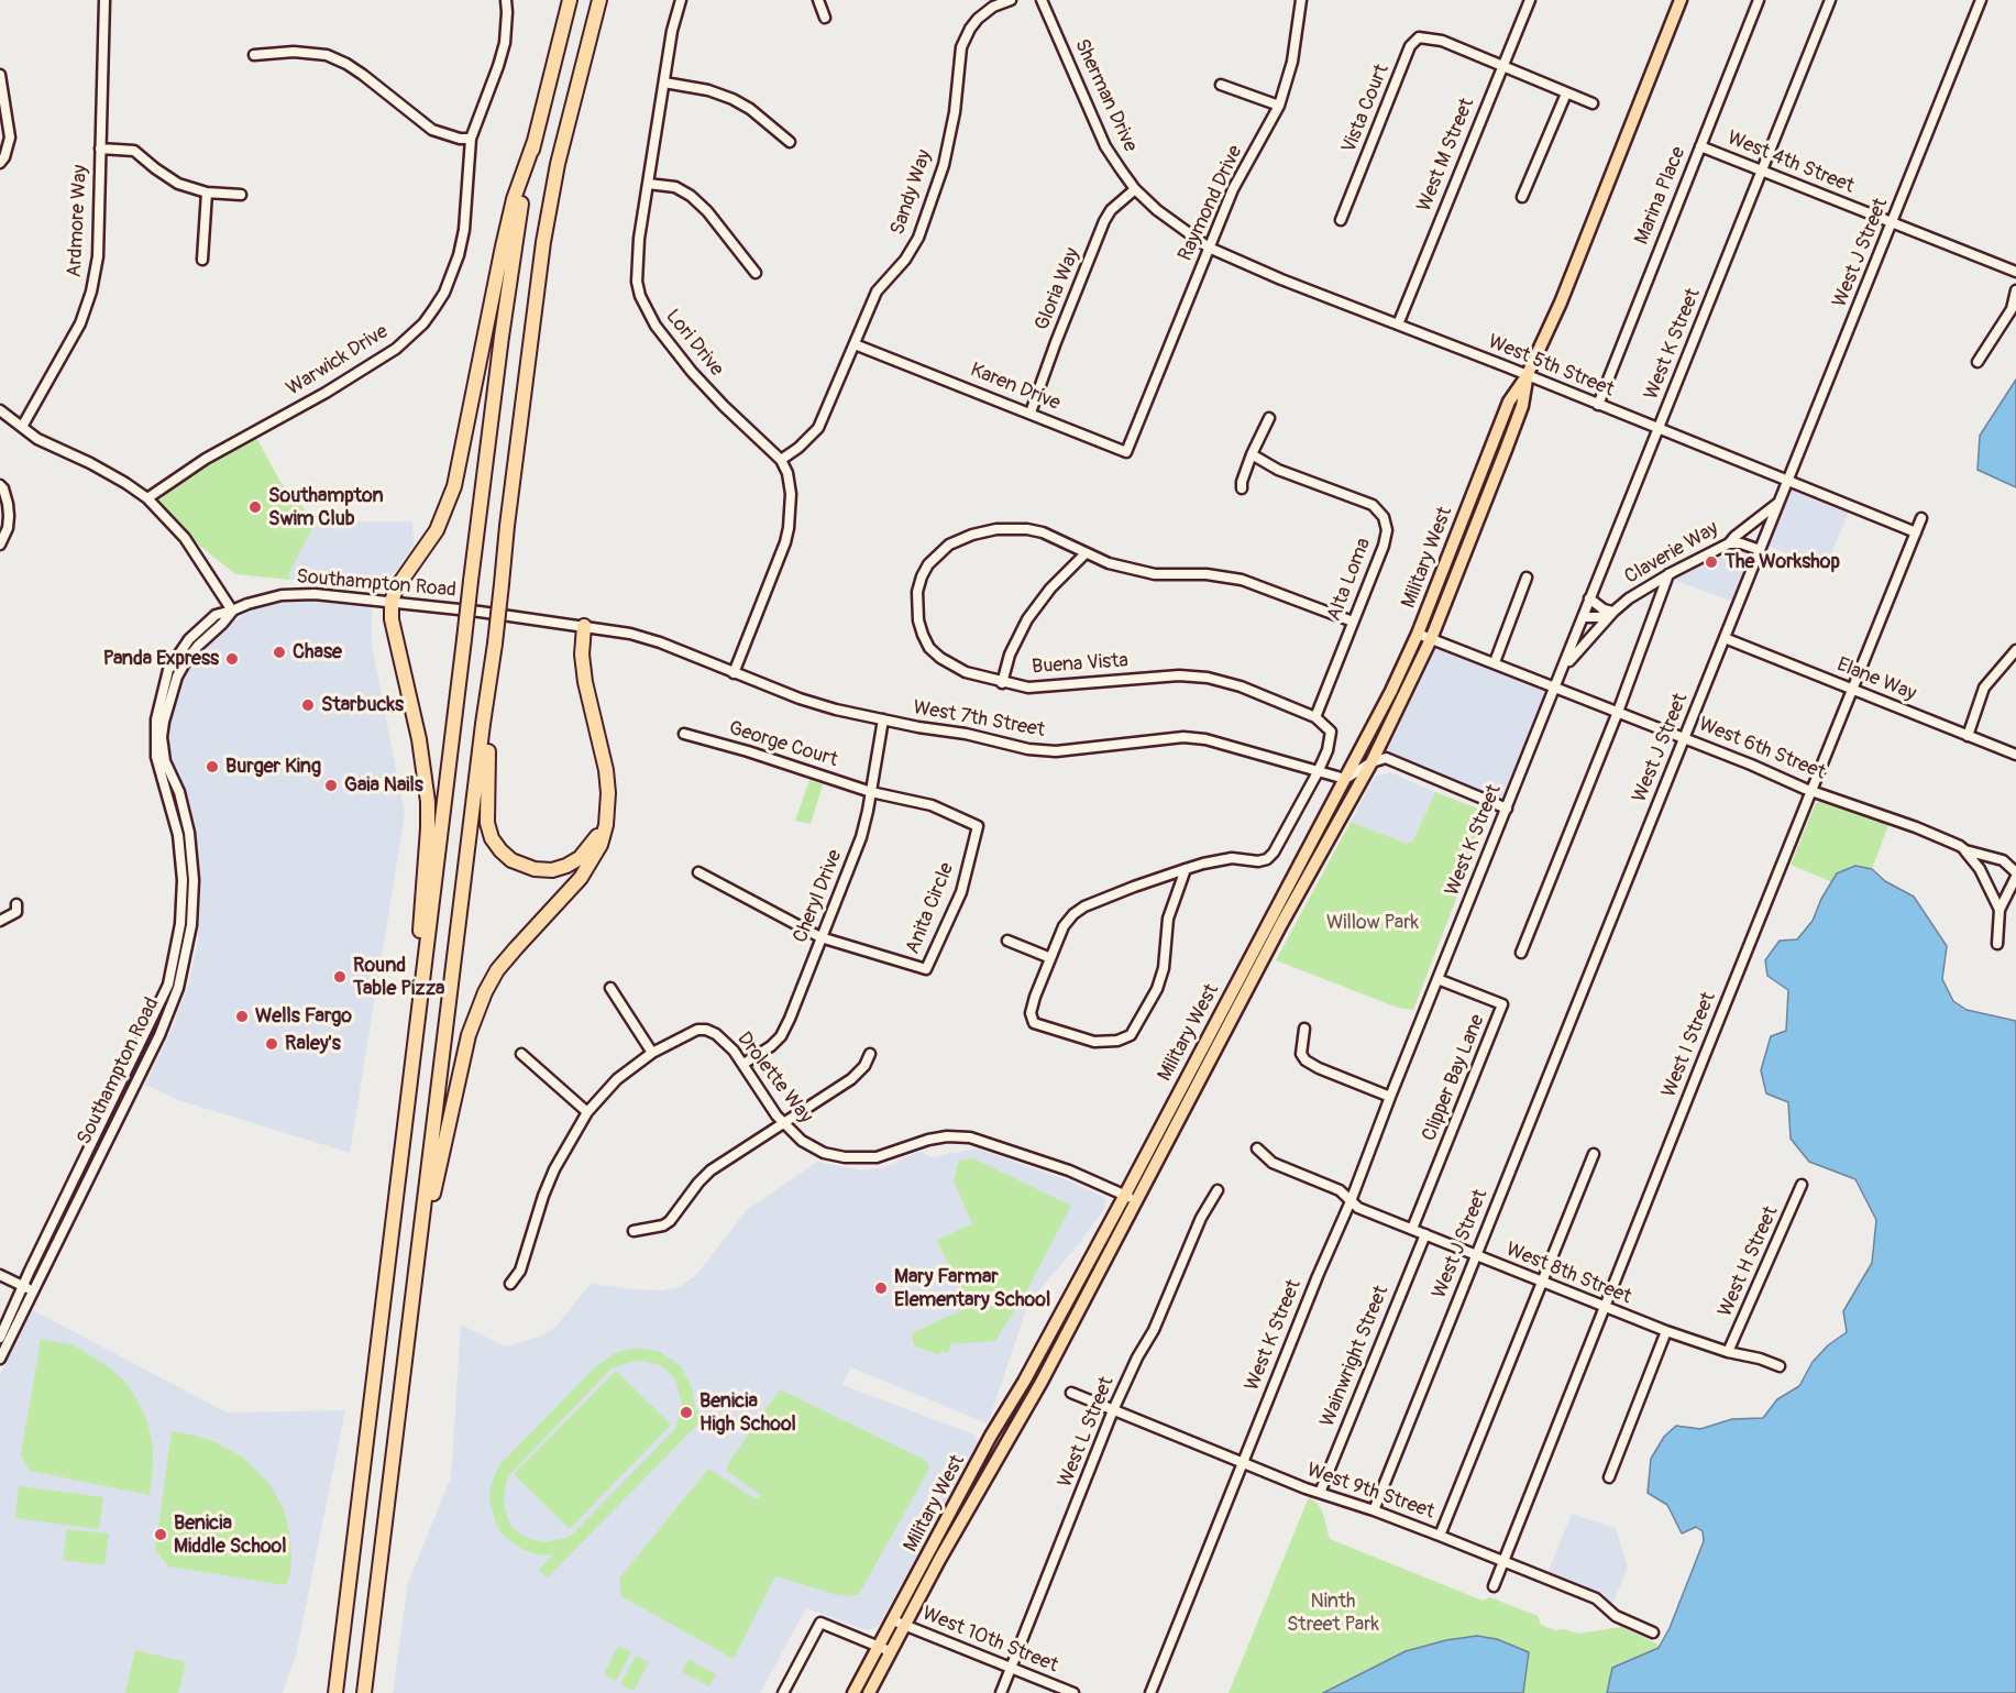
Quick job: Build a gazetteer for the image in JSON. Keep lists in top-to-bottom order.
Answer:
{
  "streets": {
    "main road": ["Military West"],
    "street": [
      "Sherman Drive",
      "Vista Court",
      "West M Street",
      "West 4th Street",
      "Sandy Way",
      "Marina Place",
      "Raymond Drive",
      "Ardmore Way",
      "West J Street",
      "Gloria Way",
      "Lori Drive",
      "West K Street",
      "Warwick Drive",
      "West 5th Street",
      "Karen Drive",
      "Claverie Way",
      "Alta Loma",
      "Southampton Road",
      "Buena Vista",
      "Elane Way",
      "West 7th Street",
      "George Court",
      "West 6th Street",
      "Cheryl Drive",
      "Anita Circle",
      "West I Street",
      "Drolette Way",
      "Clipper Bay Lane",
      "West H Street",
      "West 8th Street",
      "Wainwright Street",
      "West L Street",
      "West 9th Street",
      "West 10th Street"
    ]
  },
  "crossings": [
    ["Sherman Drive", "Raymond Drive"],
    ["Sherman Drive", "Gloria Way"],
    ["Sherman Drive", "West 5th Street"],
    ["Vista Court", "West M Street"],
    ["West M Street", "West 5th Street"],
    ["West 4th Street", "Marina Place"],
    ["West 4th Street", "West J Street"],
    ["West 4th Street", "West K Street"],
    ["Sandy Way", "Lori Drive"],
    ["Sandy Way", "Karen Drive"],
    ["Marina Place", "West 5th Street"],
    ["Raymond Drive", "West 5th Street"],
    ["Raymond Drive", "Karen Drive"],
    ["West J Street", "West 5th Street"],
    ["West J Street", "Claverie Way"],
    ["West J Street", "Elane Way"],
    ["West J Street", "West 6th Street"],
    ["West J Street", "West 8th Street"],
    ["West J Street", "West 9th Street"],
    ["Gloria Way", "Karen Drive"],
    ["Lori Drive", "West 7th Street"],
    ["West K Street", "West 5th Street"],
    ["West K Street", "Claverie Way"],
    ["West K Street", "West 6th Street"],
    ["West K Street", "Clipper Bay Lane"],
    ["West K Street", "West 8th Street"],
    ["West K Street", "West 9th Street"],
    ["West 5th Street", "Military West"],
    ["West 5th Street", "West I Street"],
    ["Military West", "West 7th Street"],
    ["Military West", "West 6th Street"],
    ["Military West", "Drolette Way"],
    ["Military West", "West 10th Street"],
    ["Alta Loma", "Buena Vista"],
    ["Southampton Road", "West 7th Street"],
    ["Elane Way", "West I Street"],
    ["West 7th Street", "Cheryl Drive"],
    ["George Court", "Cheryl Drive"],
    ["George Court", "Anita Circle"],
    ["West 6th Street", "West I Street"],
    ["Cheryl Drive", "Anita Circle"],
    ["Cheryl Drive", "Drolette Way"],
    ["West I Street", "West 8th Street"],
    ["West I Street", "West 9th Street"],
    ["Clipper Bay Lane", "West 8th Street"],
    ["West H Street", "West 8th Street"],
    ["West 8th Street", "Wainwright Street"],
    ["Wainwright Street", "West 9th Street"],
    ["West L Street", "West 9th Street"],
    ["West L Street", "West 10th Street"]
  ],
  "parks": ["Willow Park", "Ninth Street Park"],
  "places": [
    "Southampton Swim Club",
    "The Workshop",
    "Chase",
    "Panda Express",
    "Starbucks",
    "Burger King",
    "Gaia Nails",
    "Round Table Pizza",
    "Wells Fargo",
    "Raley's",
    "Mary Farmar Elementary School",
    "Benicia High School",
    "Benicia Middle School"
  ]
}
